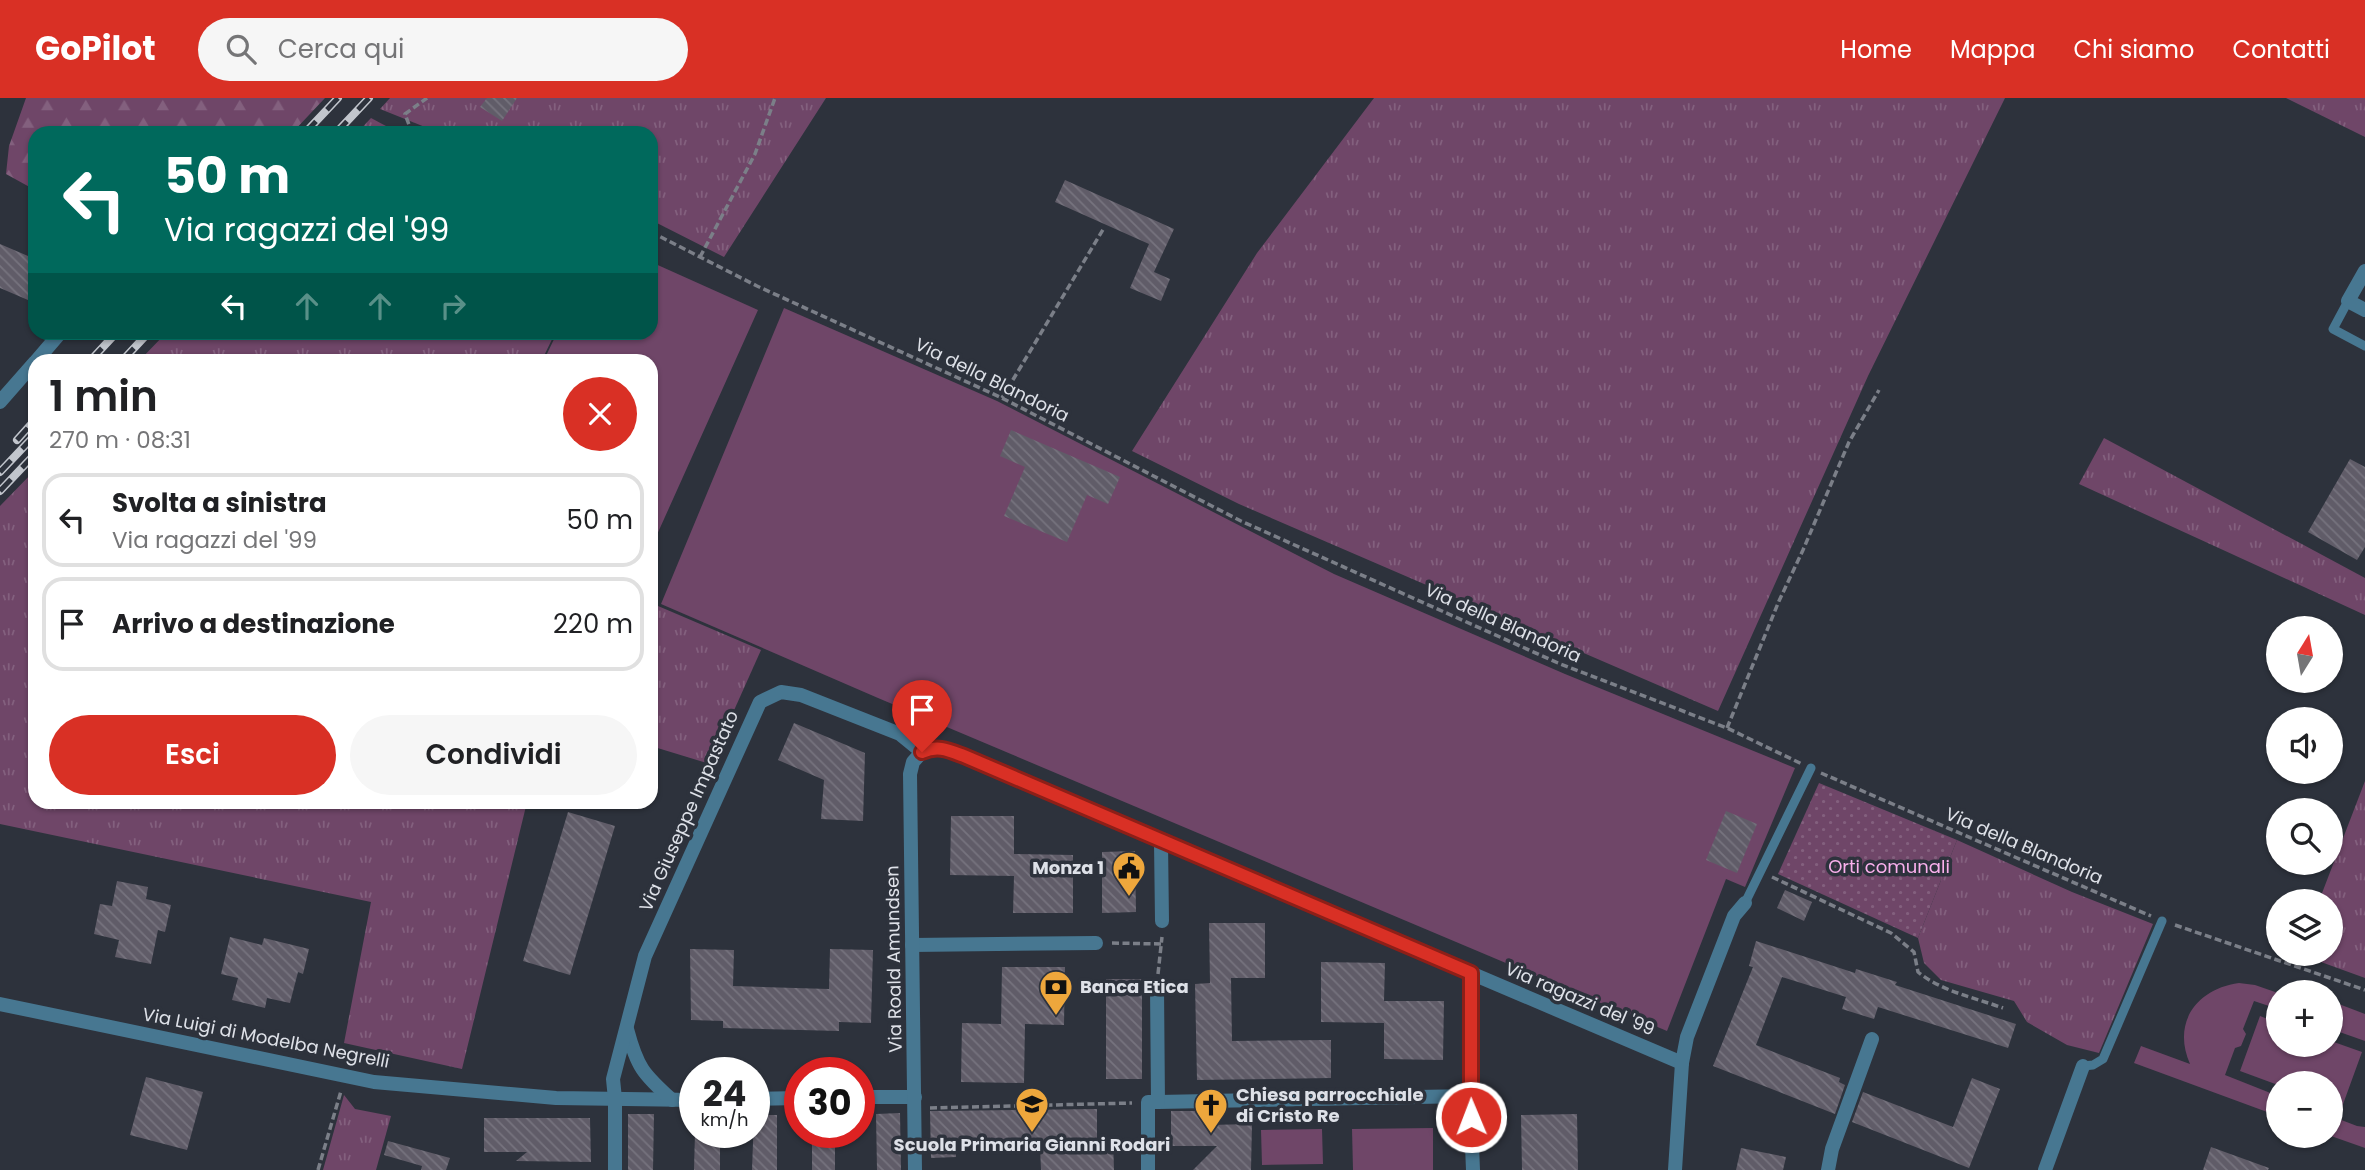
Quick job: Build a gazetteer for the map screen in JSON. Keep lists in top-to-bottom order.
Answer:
{
  "streets": {
    "street": [
      "Via Giuseppe Impastato",
      "Via Roald Amundsen",
      "Via ragazzi del '99",
      "Via Luigi di Modelba Negrelli"
    ],
    "path": ["Via della Blandoria"]
  },
  "crossings": [
    ["Via Giuseppe Impastato", "Via Roald Amundsen"],
    ["Via Giuseppe Impastato", "Via ragazzi del '99"],
    ["Via Giuseppe Impastato", "Via Luigi di Modelba Negrelli"],
    ["Via Roald Amundsen", "Via ragazzi del '99"]
  ],
  "parks": ["Orti comunali"],
  "places": {
    "public building": ["Monza 1"],
    "bank": ["Banca Etica"],
    "school or university": ["Scuola Primaria Gianni Rodari"],
    "church": ["Chiesa parrocchiale di Cristo Re"]
  },
  "north": "top",
  "page": {
    "header": "GoPilot",
    "search": "Cerca qui",
    "nav": [
      "Home",
      "Mappa",
      "Chi siamo",
      "Contatti"
    ],
    "turn": ["50 m", "Via ragazzi del '99"],
    "heading": ["1 min", "270 m · 08:31"],
    "list": [
      {
        "name": "Svolta a sinistra",
        "note": "Via ragazzi del '99",
        "value": "50 m"
      },
      {
        "name": "Arrivo a destinazione",
        "value": "220 m"
      }
    ],
    "map_buttons": ["+", "−"],
    "buttons": ["Esci", "Condividi"],
    "speed": "24 km/h",
    "limit": "30"
  }
}
